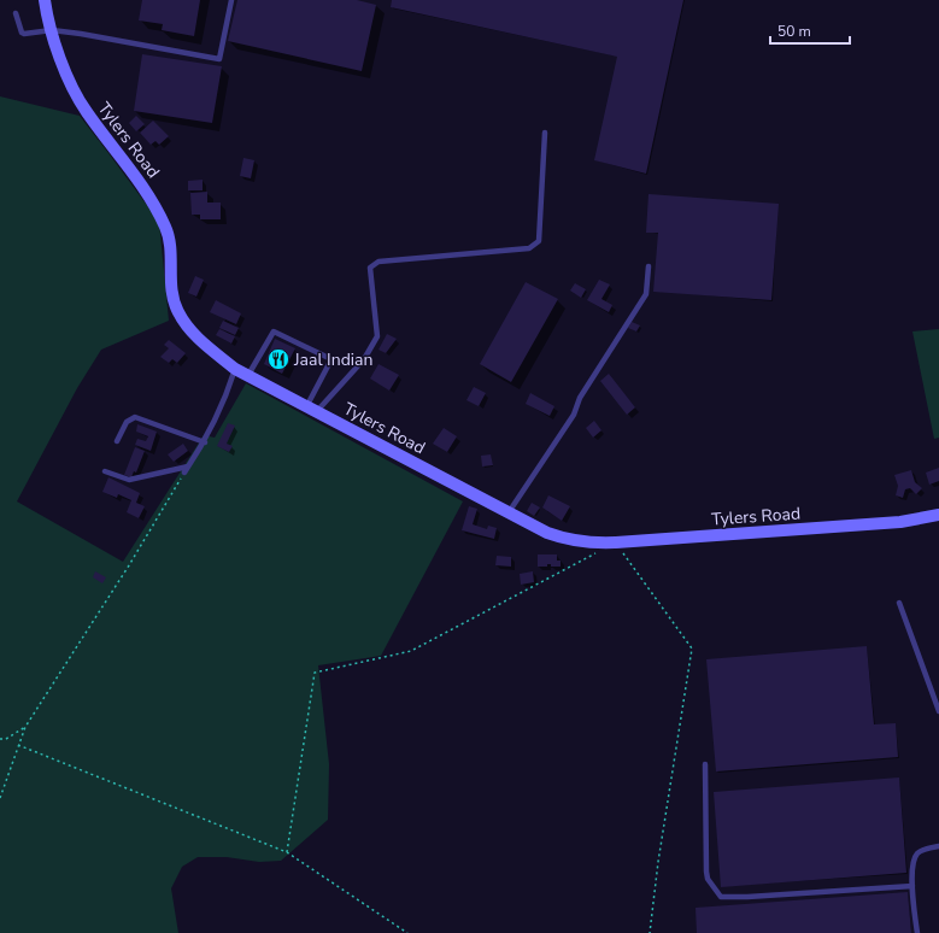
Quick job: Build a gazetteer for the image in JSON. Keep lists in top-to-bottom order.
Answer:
{
  "streets": {
    "street": ["Tylers Road"]
  },
  "places": {
    "restaurant": ["Jaal Indian"]
  },
  "scale_bar": "50 m"
}
